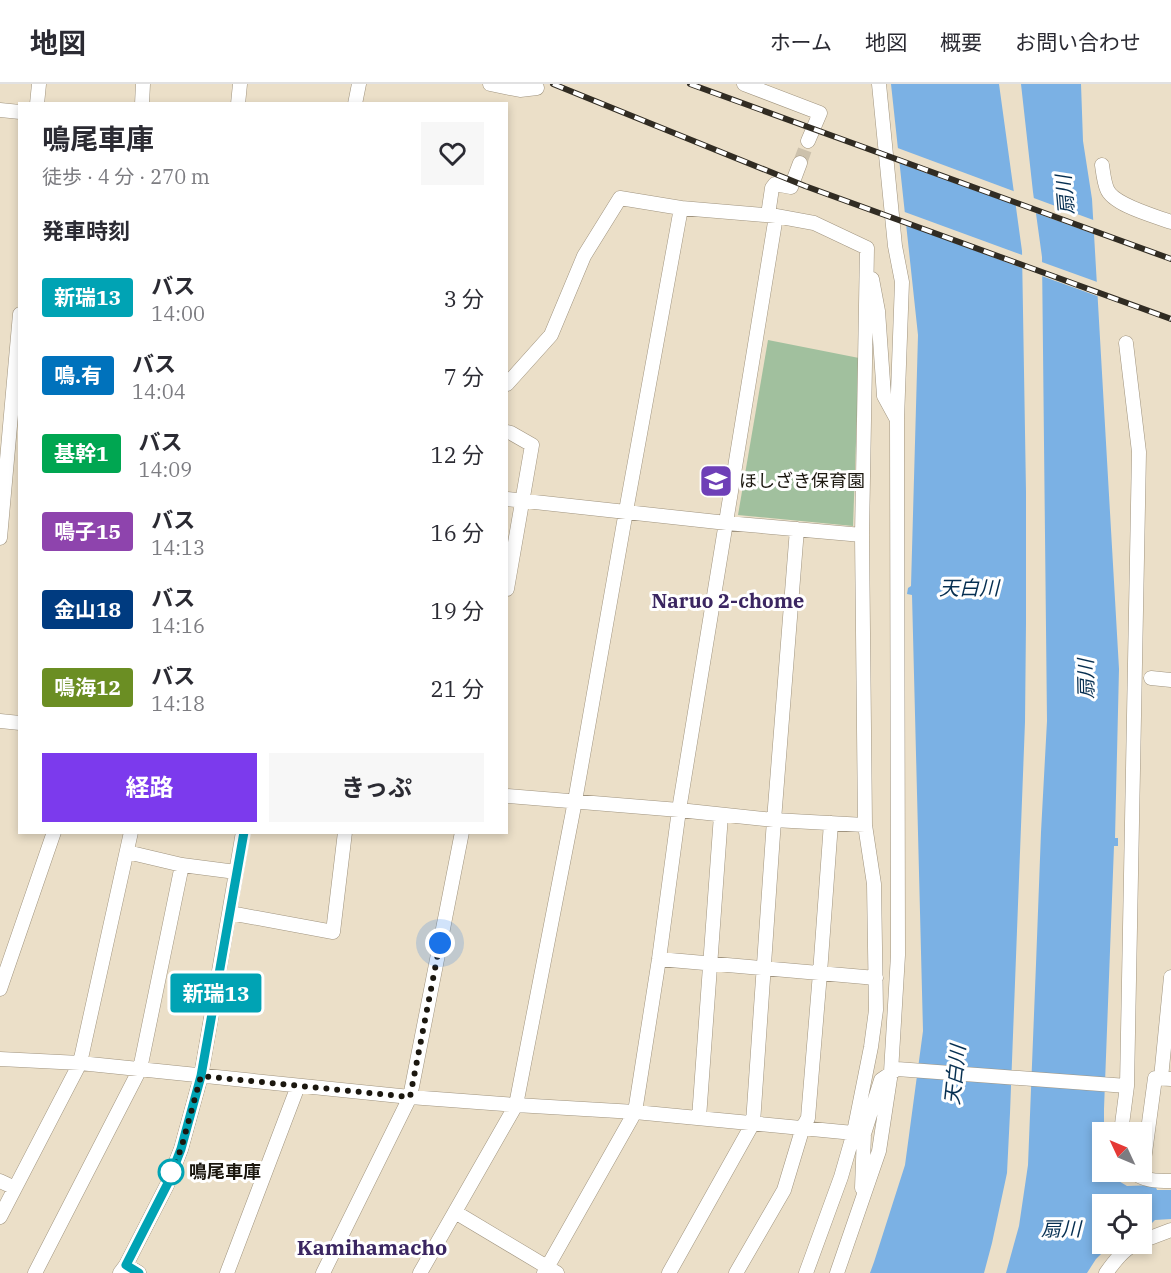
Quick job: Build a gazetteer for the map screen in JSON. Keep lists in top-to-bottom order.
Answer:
{
  "districts": ["Naruo 2-chome", "Kamihamacho"],
  "water": ["扇川", "天白川"],
  "places": {
    "school or university": ["ほしざき保育園"],
    "other": ["鳴尾車庫"]
  },
  "lines": ["bus line 新瑞13"],
  "north": "top left",
  "page": {
    "header": "地図",
    "nav": [
      "ホーム",
      "地図",
      "概要",
      "お問い合わせ"
    ],
    "on_map": "新瑞13",
    "heading": [
      ["鳴尾車庫", "徒歩 · 4 分 · 270 m"],
      "発車時刻"
    ],
    "list": [
      {
        "mark": "新瑞13",
        "name": "バス",
        "note": "14:00",
        "value": "3 分"
      },
      {
        "mark": "鳴.有",
        "name": "バス",
        "note": "14:04",
        "value": "7 分"
      },
      {
        "mark": "基幹1",
        "name": "バス",
        "note": "14:09",
        "value": "12 分"
      },
      {
        "mark": "鳴子15",
        "name": "バス",
        "note": "14:13",
        "value": "16 分"
      },
      {
        "mark": "金山18",
        "name": "バス",
        "note": "14:16",
        "value": "19 分"
      },
      {
        "mark": "鳴海12",
        "name": "バス",
        "note": "14:18",
        "value": "21 分"
      }
    ],
    "buttons": ["経路", "きっぷ"]
  }
}
